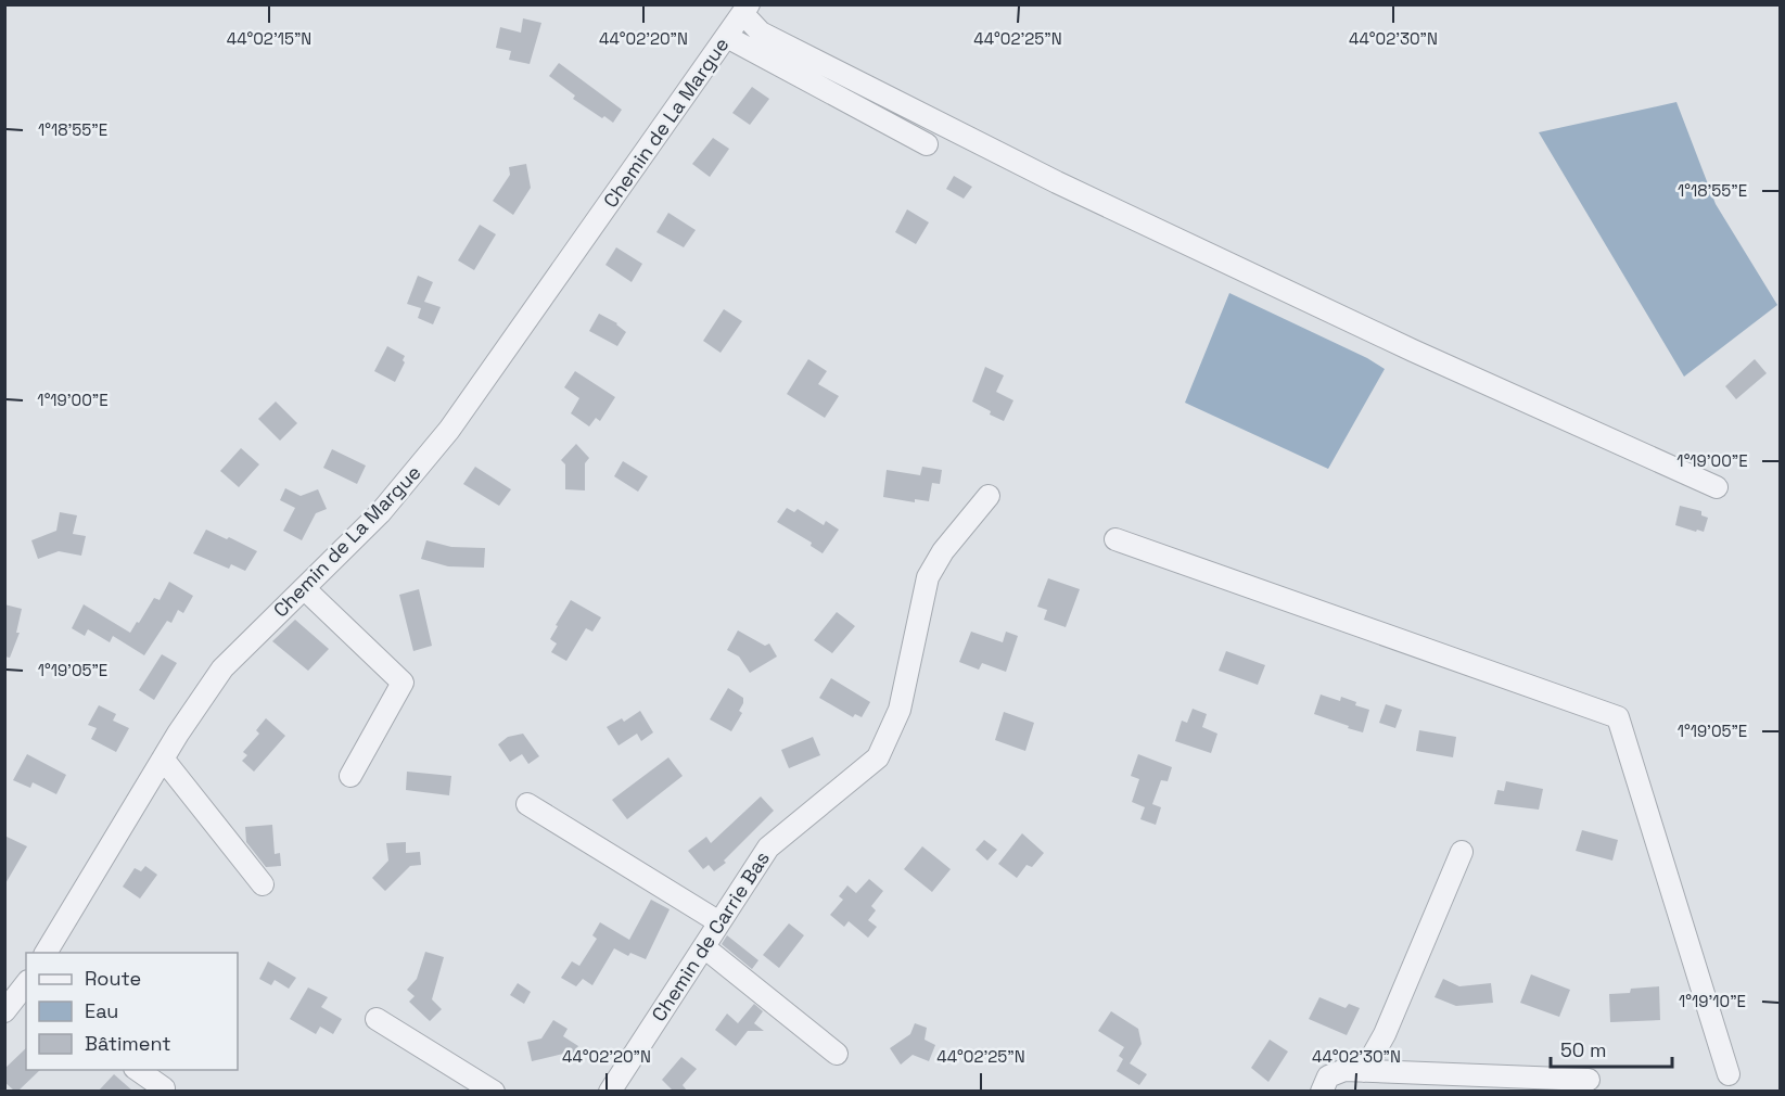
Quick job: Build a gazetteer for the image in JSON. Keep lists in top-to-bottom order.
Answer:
{
  "streets": {
    "street": ["Chemin de La Margue", "Chemin de Carrie Bas"]
  },
  "legend": ["Route", "Eau", "Bâtiment"],
  "scale_bar": "50 m",
  "coordinates": [
    "44°02'15\"N",
    "44°02'20\"N",
    "44°02'25\"N",
    "44°02'30\"N",
    "1°18'55\"E",
    "1°19'00\"E",
    "1°19'05\"E",
    "1°19'10\"E"
  ]
}
